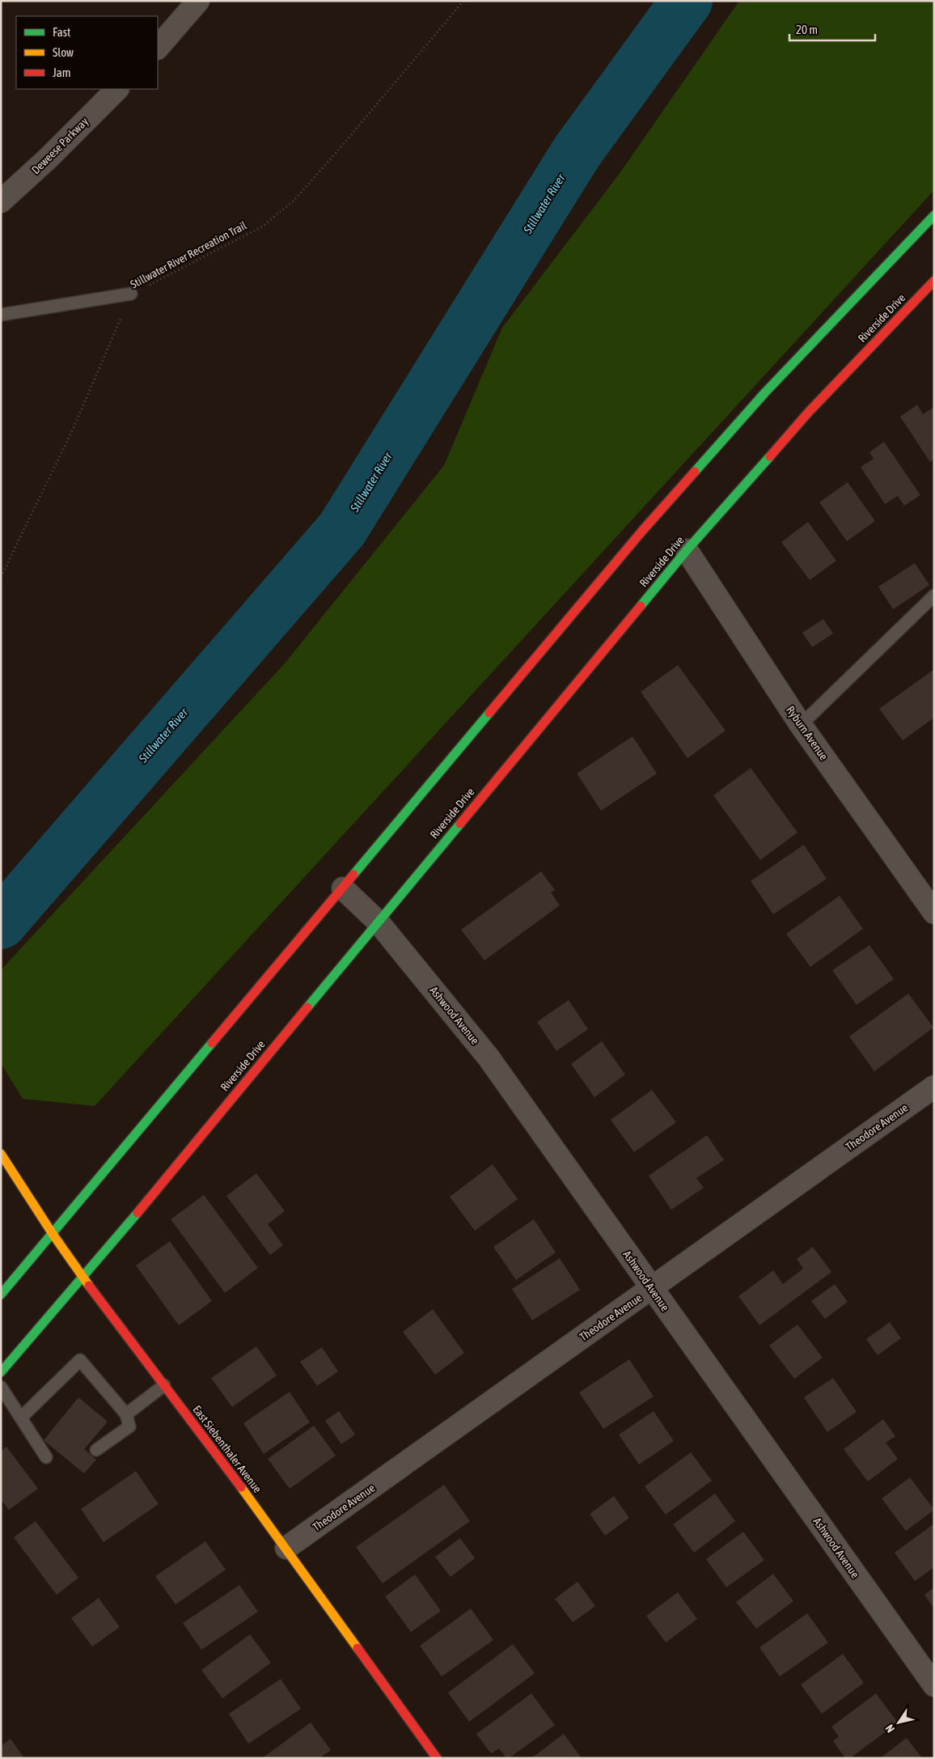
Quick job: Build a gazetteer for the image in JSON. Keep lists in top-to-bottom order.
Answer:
{
  "streets": {
    "main road": ["Riverside Drive", "East Siebenthaler Avenue"],
    "street": [
      "Deweese Parkway",
      "Ryburn Avenue",
      "Ashwood Avenue",
      "Theodore Avenue"
    ],
    "path": ["Stillwater River Recreation Trail"]
  },
  "crossings": [
    ["Riverside Drive", "Ryburn Avenue"],
    ["Riverside Drive", "Ashwood Avenue"],
    ["Riverside Drive", "East Siebenthaler Avenue"],
    ["Ashwood Avenue", "Theodore Avenue"],
    ["Theodore Avenue", "East Siebenthaler Avenue"]
  ],
  "water": ["Stillwater River"],
  "legend": ["Fast", "Slow", "Jam"],
  "scale_bar": "20 m",
  "north": "bottom left"
}
